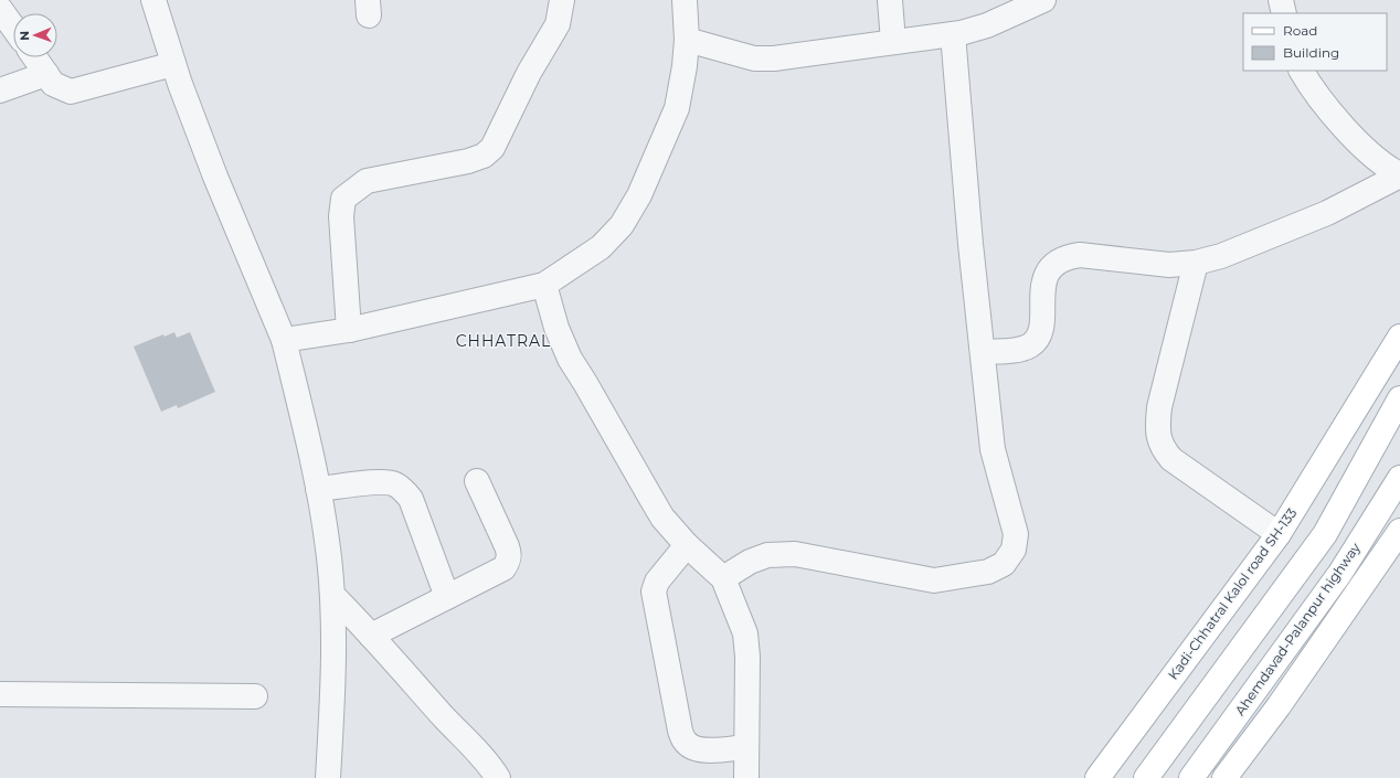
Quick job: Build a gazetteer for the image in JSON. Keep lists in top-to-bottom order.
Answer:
{
  "streets": {
    "main road": ["Kadi-Chhatral Kalol road SH-133", "Ahemdavad-Palanpur highway"]
  },
  "districts": ["CHHATRAL"],
  "legend": ["Road", "Building"],
  "north": "left"
}
